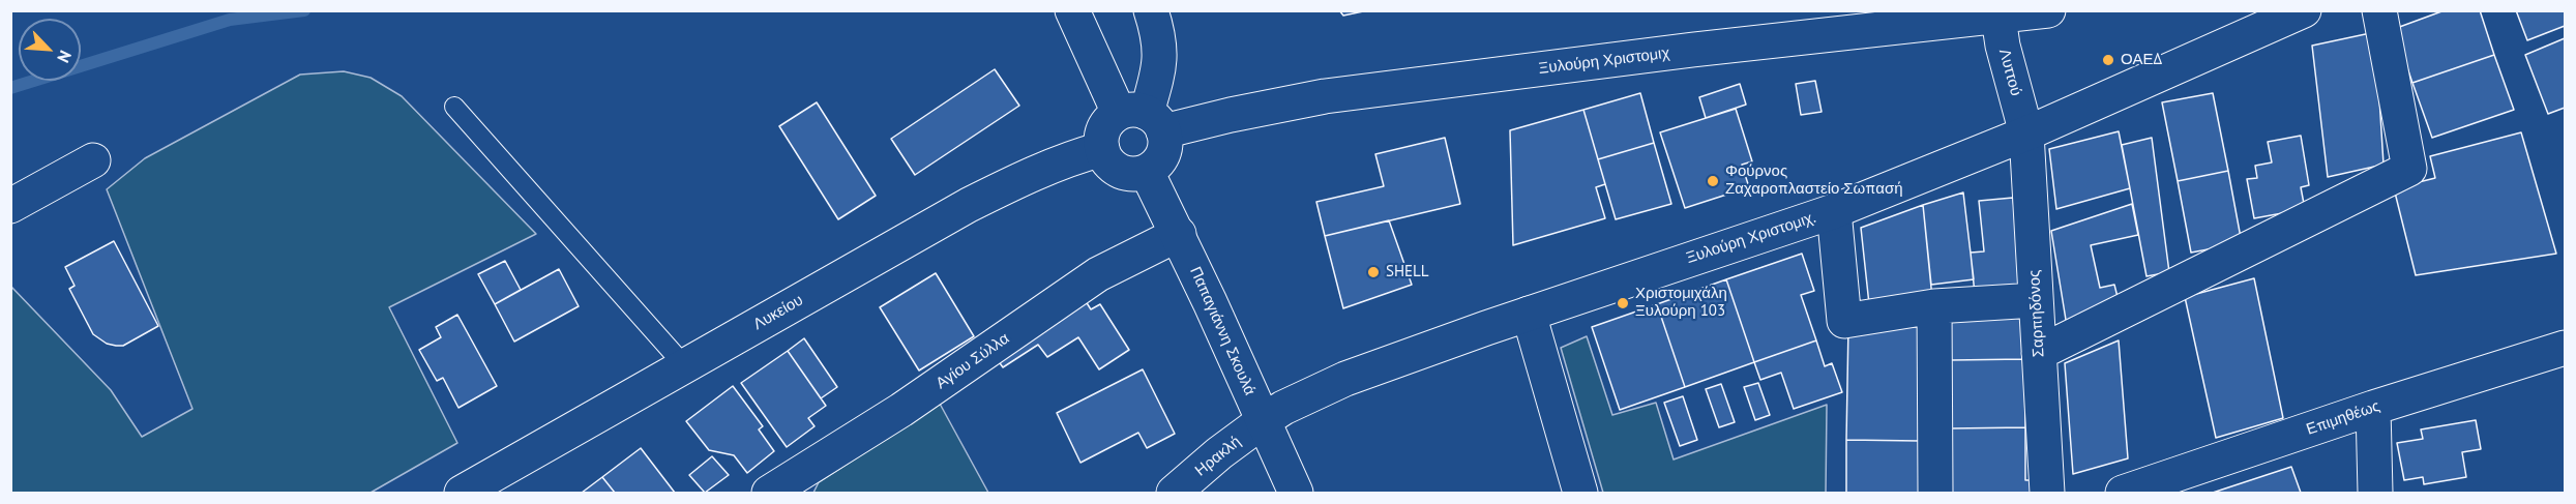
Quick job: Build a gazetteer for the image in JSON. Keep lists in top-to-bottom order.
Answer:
{
  "streets": {
    "street": [
      "Ξυλούρη Χριστομιχ",
      "Λυττού",
      "Ξυλούρη Χριστομιχ.",
      "Λυκείου",
      "Σαρπηδόνος",
      "Παπαγιάννη Σκουλά",
      "Αγίου Σύλλα",
      "Επιμηθέως",
      "Ηρακλή"
    ]
  },
  "crossings": [
    ["Ξυλούρη Χριστομιχ", "Λυττού"],
    ["Ξυλούρη Χριστομιχ", "Λυκείου"],
    ["Ξυλούρη Χριστομιχ", "Παπαγιάννη Σκουλά"],
    ["Λυττού", "Ξυλούρη Χριστομιχ."],
    ["Λυττού", "Σαρπηδόνος"],
    ["Ξυλούρη Χριστομιχ.", "Σαρπηδόνος"],
    ["Ξυλούρη Χριστομιχ.", "Παπαγιάννη Σκουλά"],
    ["Ξυλούρη Χριστομιχ.", "Ηρακλή"],
    ["Λυκείου", "Παπαγιάννη Σκουλά"],
    ["Παπαγιάννη Σκουλά", "Αγίου Σύλλα"],
    ["Παπαγιάννη Σκουλά", "Ηρακλή"]
  ],
  "places": [
    "ΟΑΕΔ",
    "Φούρνος Ζαχαροπλαστείο Σωπασή",
    "SHELL",
    "Χριστομιχάλη Ξυλούρη 103"
  ],
  "north": "bottom right"
}
